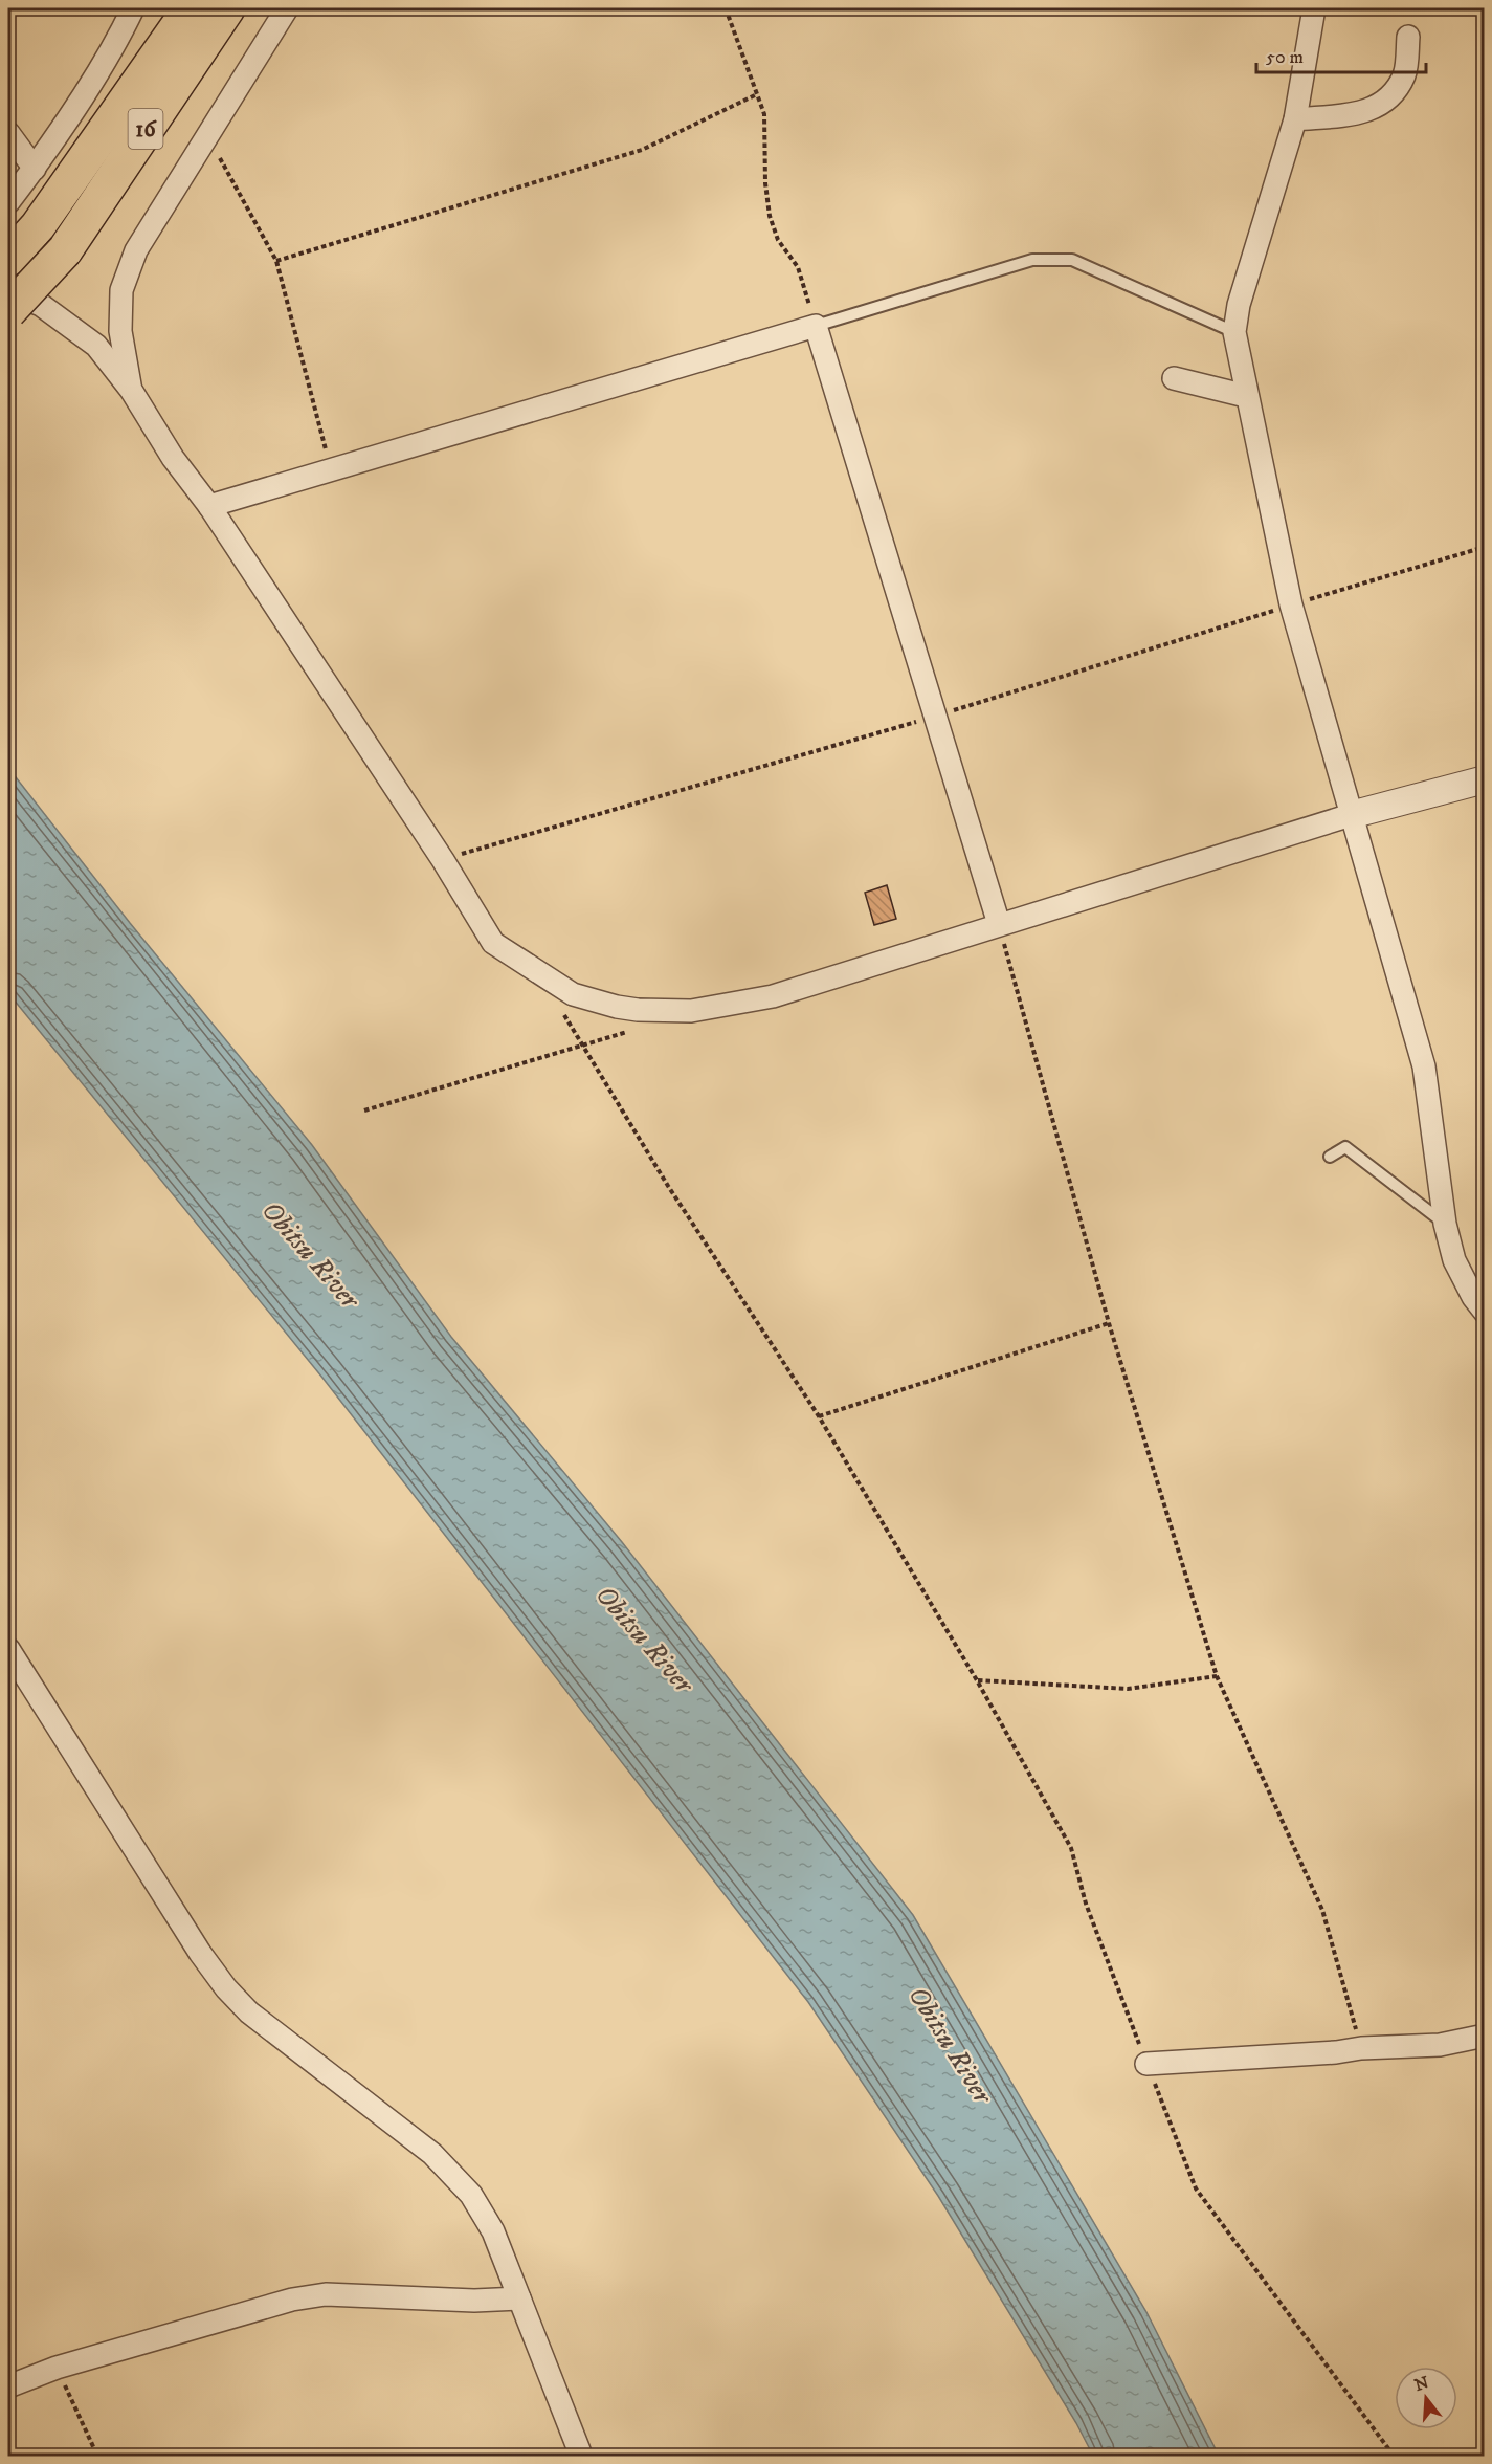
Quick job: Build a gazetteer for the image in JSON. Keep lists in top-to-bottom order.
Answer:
{
  "streets": {
    "highway": ["16"]
  },
  "water": ["Obitsu River"],
  "scale_bar": "50 m",
  "north": "top"
}
